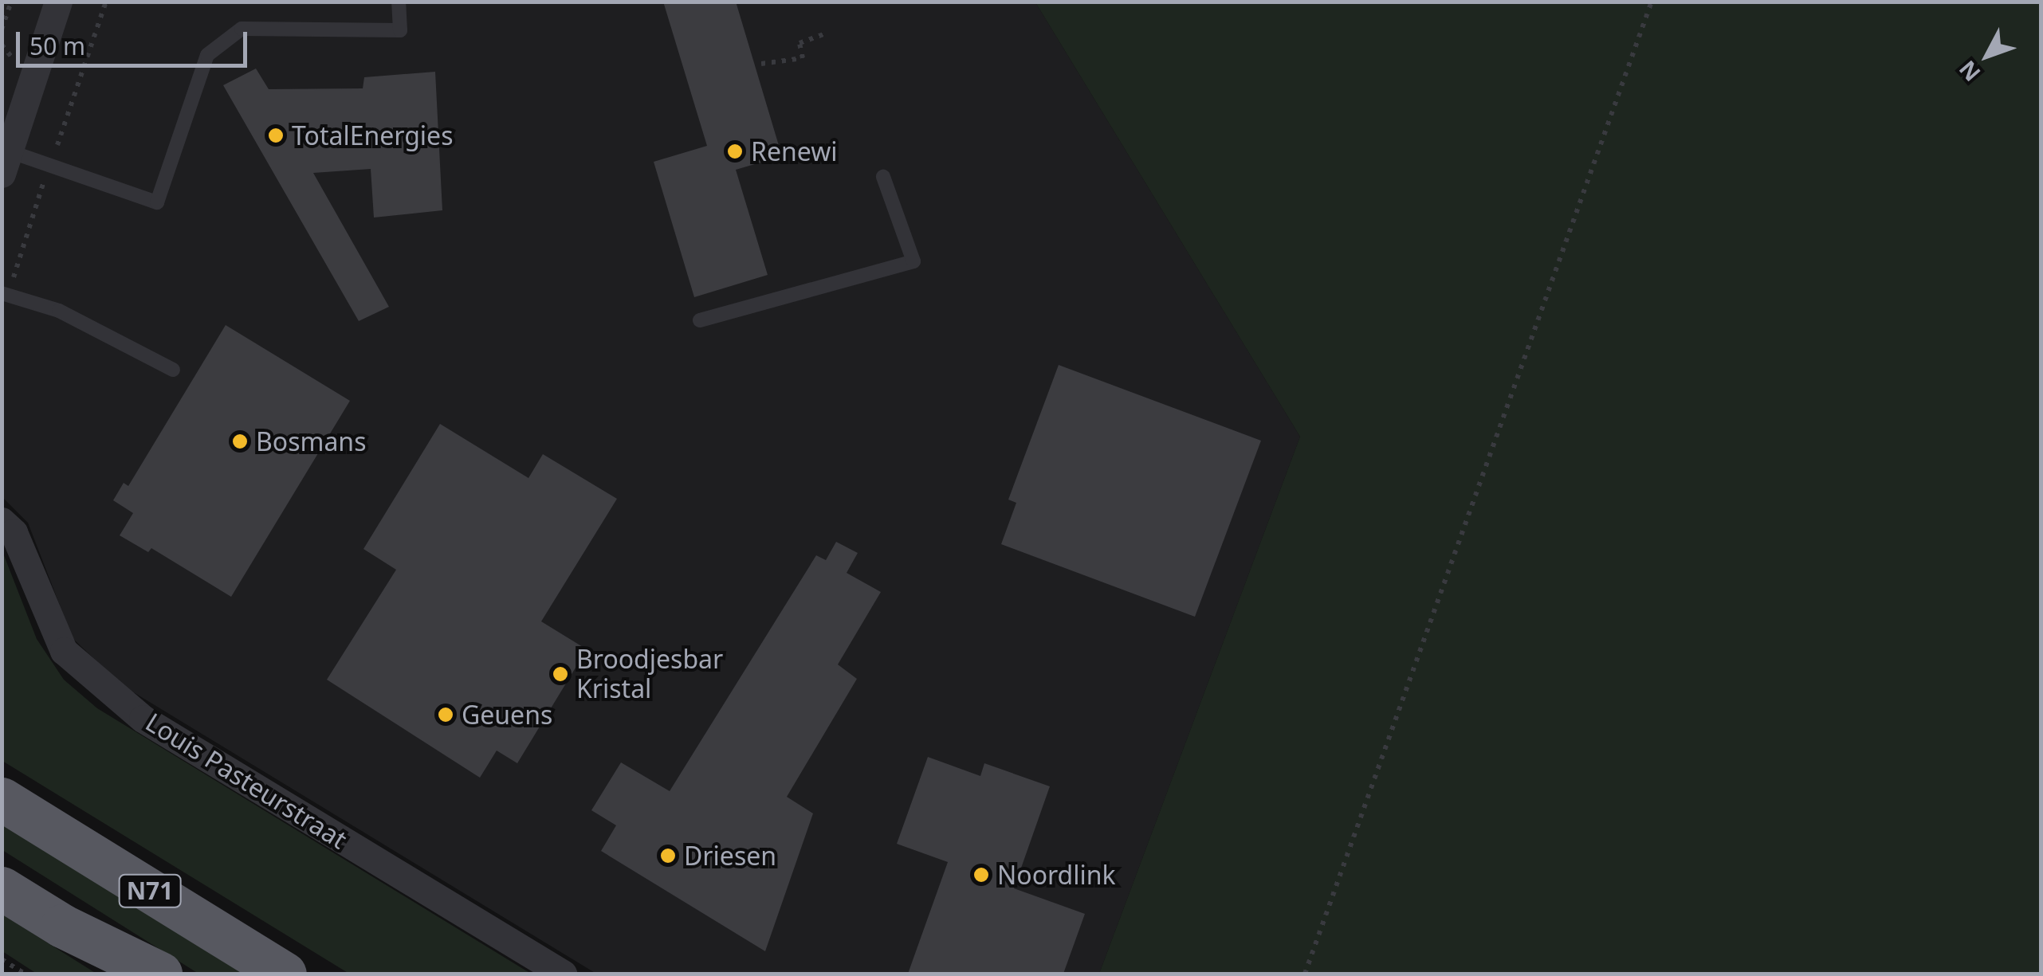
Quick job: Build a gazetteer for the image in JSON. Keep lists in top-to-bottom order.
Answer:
{
  "streets": {
    "highway": ["N71"],
    "street": ["Louis Pasteurstraat"]
  },
  "places": [
    "TotalEnergies",
    "Renewi",
    "Bosmans",
    "Broodjesbar Kristal",
    "Geuens",
    "Driesen",
    "Noordlink"
  ],
  "scale_bar": "50 m",
  "north": "bottom left"
}
